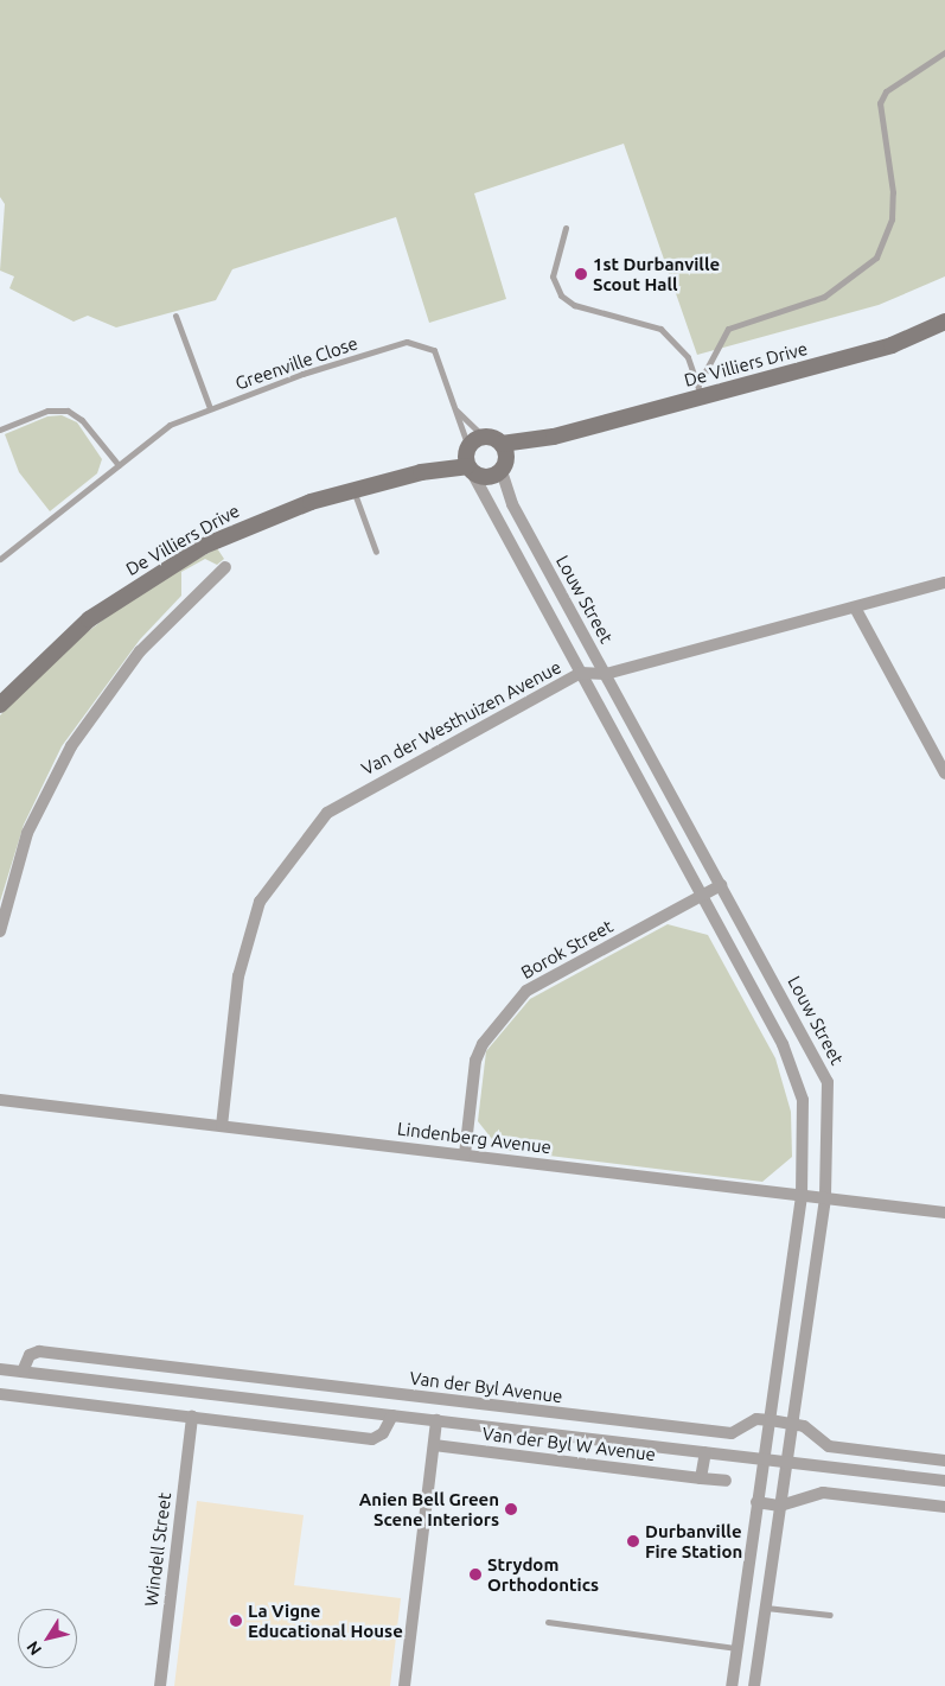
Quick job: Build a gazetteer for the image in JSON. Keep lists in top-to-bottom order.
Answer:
{
  "streets": {
    "street": [
      "De Villiers Drive",
      "Louw Street",
      "Van der Westhuizen Avenue",
      "Borok Street",
      "Lindenberg Avenue",
      "Van der Byl Avenue",
      "Van der Byl W Avenue",
      "Windell Street"
    ],
    "lane": ["Greenville Close"]
  },
  "crossings": [
    ["Greenville Close", "De Villiers Drive"],
    ["Greenville Close", "Louw Street"],
    ["De Villiers Drive", "Louw Street"],
    ["Louw Street", "Van der Westhuizen Avenue"],
    ["Louw Street", "Borok Street"],
    ["Louw Street", "Lindenberg Avenue"],
    ["Louw Street", "Van der Byl Avenue"],
    ["Van der Westhuizen Avenue", "Lindenberg Avenue"],
    ["Borok Street", "Lindenberg Avenue"]
  ],
  "places": [
    "1st Durbanville Scout Hall",
    "Anien Bell Green Scene Interiors",
    "Durbanville Fire Station",
    "Strydom Orthodontics",
    "La Vigne Educational House"
  ],
  "north": "bottom left"
}
